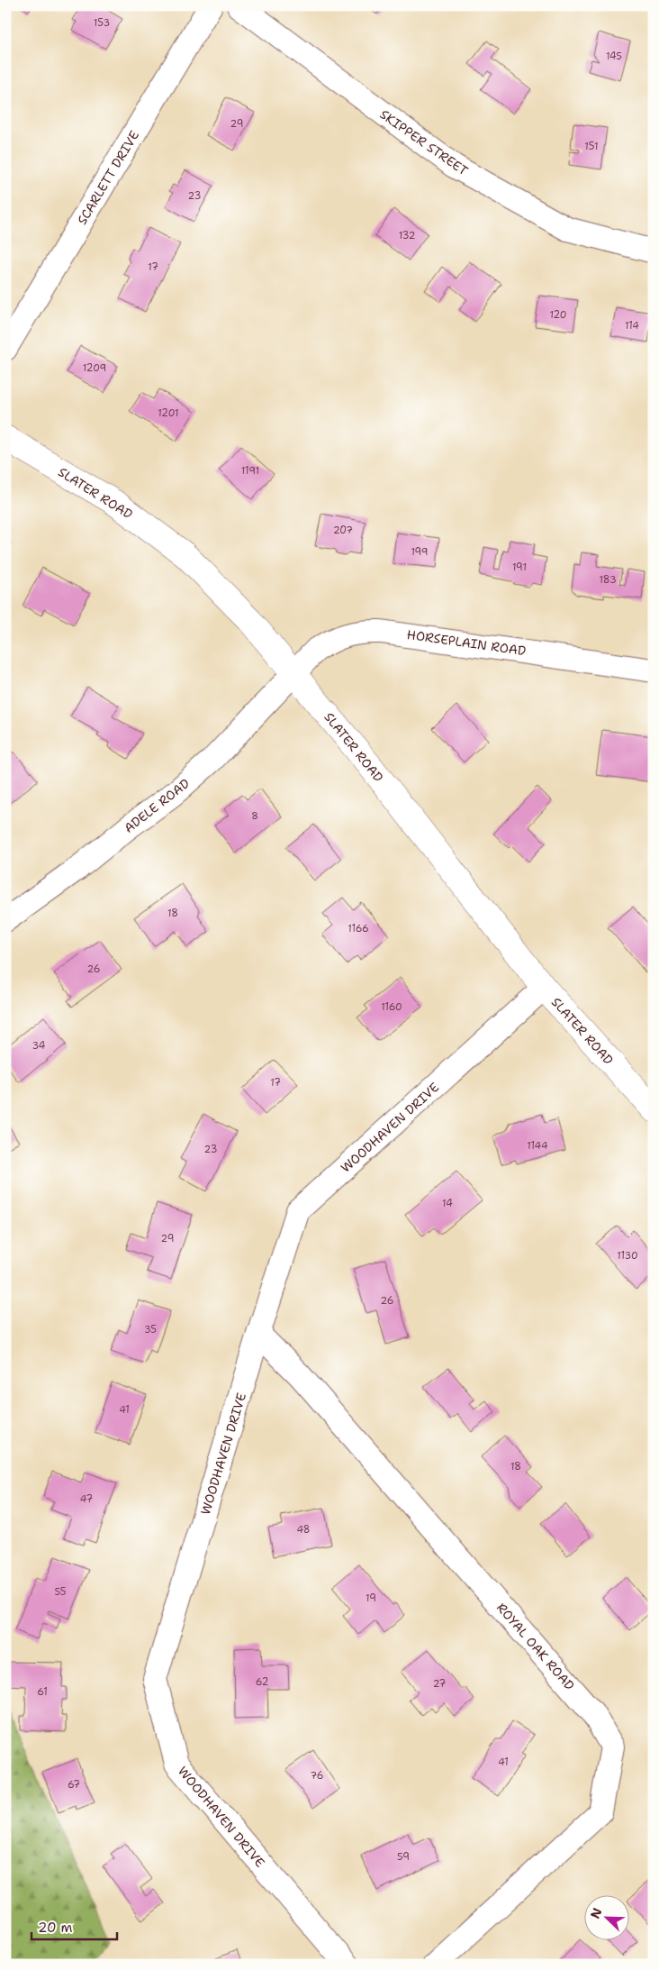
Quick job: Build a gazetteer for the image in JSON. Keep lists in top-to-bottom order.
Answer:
{
  "streets": {
    "main road": ["SLATER ROAD"],
    "street": [
      "SKIPPER STREET",
      "SCARLETT DRIVE",
      "HORSEPLAIN ROAD",
      "ADELE ROAD",
      "WOODHAVEN DRIVE",
      "ROYAL OAK ROAD"
    ]
  },
  "crossings": [
    ["SLATER ROAD", "HORSEPLAIN ROAD"],
    ["SLATER ROAD", "ADELE ROAD"],
    ["SLATER ROAD", "WOODHAVEN DRIVE"],
    ["HORSEPLAIN ROAD", "ADELE ROAD"],
    ["WOODHAVEN DRIVE", "ROYAL OAK ROAD"]
  ],
  "house_numbers": [
    "153",
    "145",
    "29",
    "151",
    "23",
    "132",
    "17",
    "120",
    "114",
    "1209",
    "1201",
    "1191",
    "207",
    "199",
    "191",
    "183",
    "8",
    "18",
    "1166",
    "26",
    "1160",
    "34",
    "17",
    "1144",
    "23",
    "14",
    "29",
    "1130",
    "26",
    "35",
    "41",
    "18",
    "47",
    "48",
    "55",
    "19",
    "62",
    "27",
    "61",
    "41",
    "76",
    "67",
    "59"
  ],
  "scale_bar": "20 m",
  "north": "top left"
}
